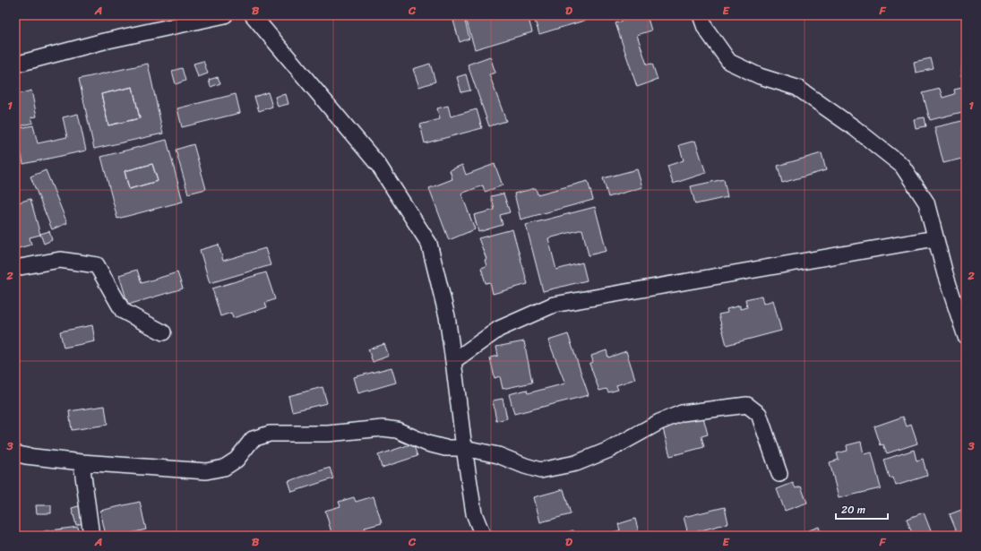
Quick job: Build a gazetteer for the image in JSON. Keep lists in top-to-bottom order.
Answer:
{
  "scale_bar": "20 m",
  "grid": {
    "columns": [
      "A",
      "B",
      "C",
      "D",
      "E",
      "F"
    ],
    "rows": ["1", "2", "3"]
  }
}
